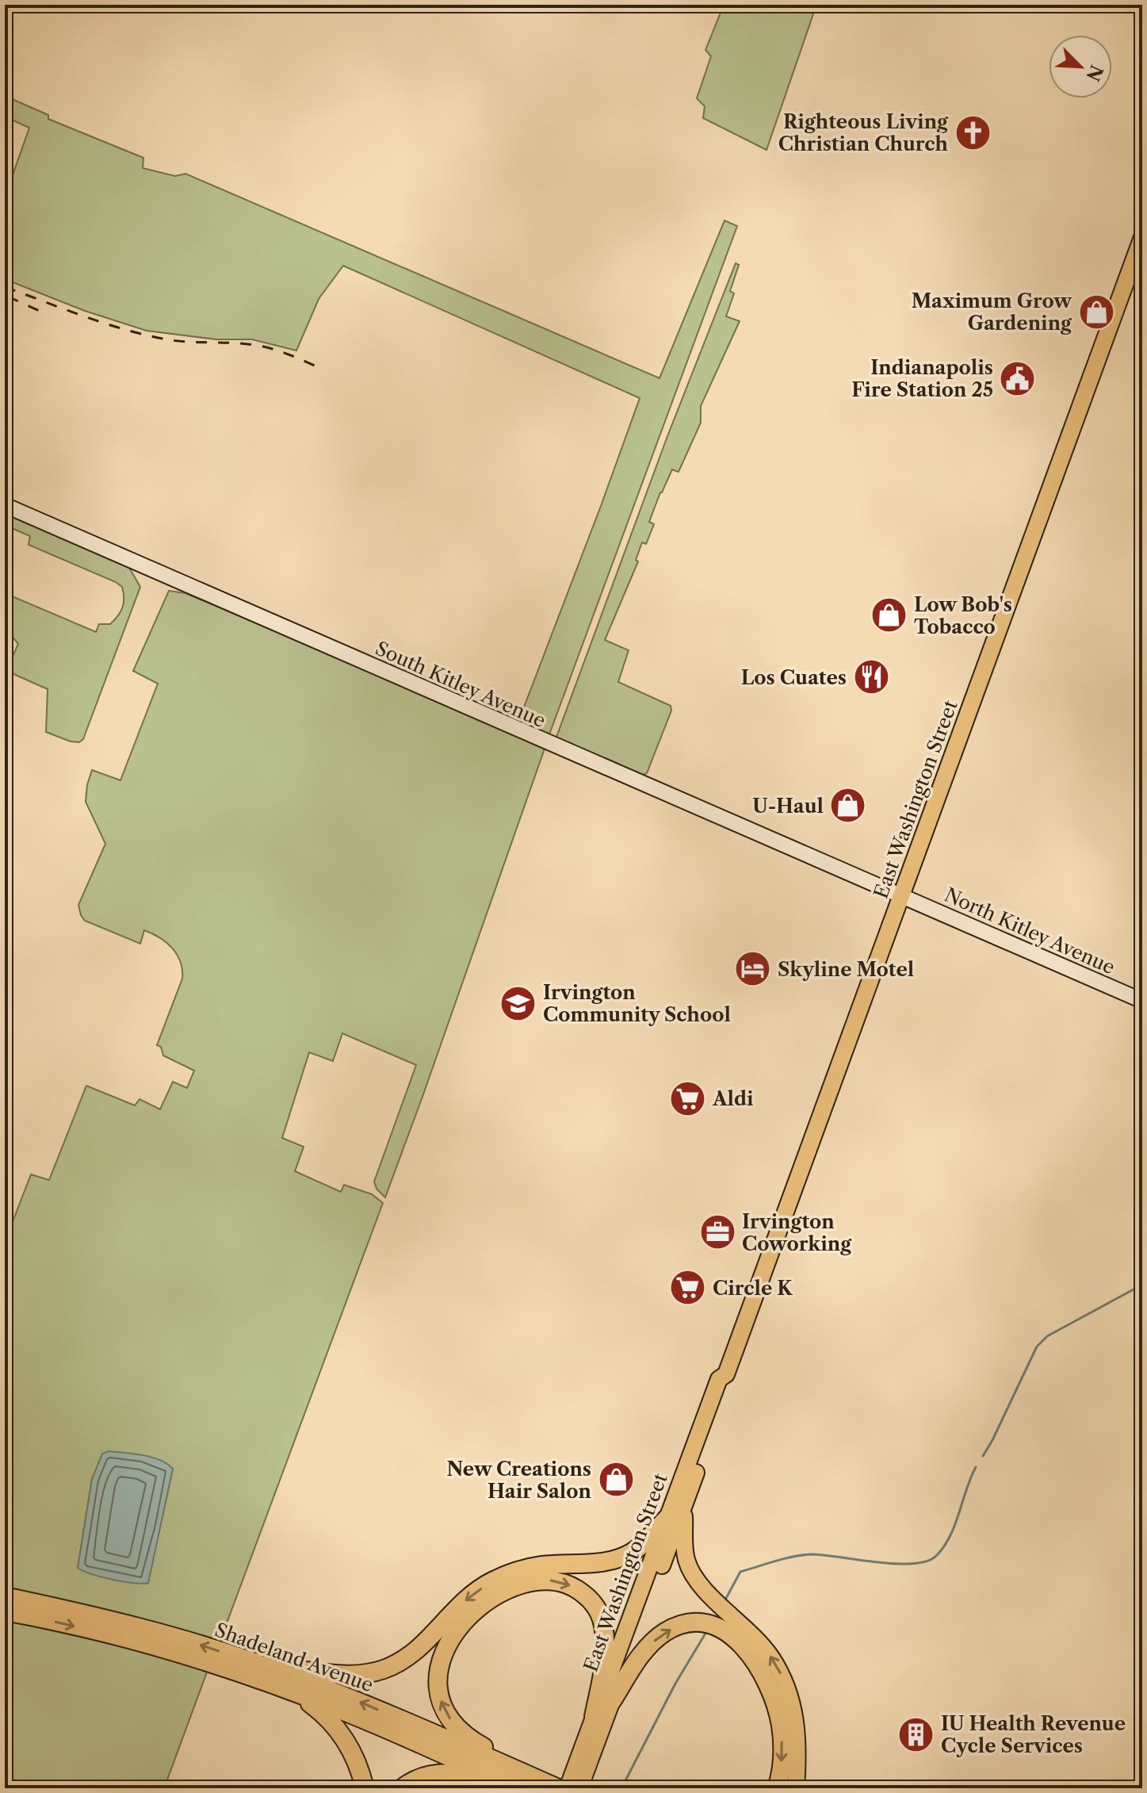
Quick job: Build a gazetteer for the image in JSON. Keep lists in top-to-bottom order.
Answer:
{
  "streets": {
    "highway": ["Shadeland Avenue"],
    "main road": ["East Washington Street"],
    "street": ["South Kitley Avenue", "North Kitley Avenue"]
  },
  "crossings": [
    ["South Kitley Avenue", "East Washington Street"],
    ["South Kitley Avenue", "North Kitley Avenue"],
    ["East Washington Street", "North Kitley Avenue"]
  ],
  "places": {
    "church": ["Righteous Living Christian Church"],
    "shop": [
      "Maximum Grow Gardening",
      "Low Bob's Tobacco",
      "U-Haul",
      "New Creations Hair Salon"
    ],
    "public building": ["Indianapolis Fire Station 25"],
    "restaurant": ["Los Cuates"],
    "hotel": ["Skyline Motel"],
    "school or university": ["Irvington Community School"],
    "supermarket": ["Aldi", "Circle K"],
    "office": ["Irvington Coworking"],
    "building": ["IU Health Revenue Cycle Services"]
  },
  "north": "bottom right"
}
